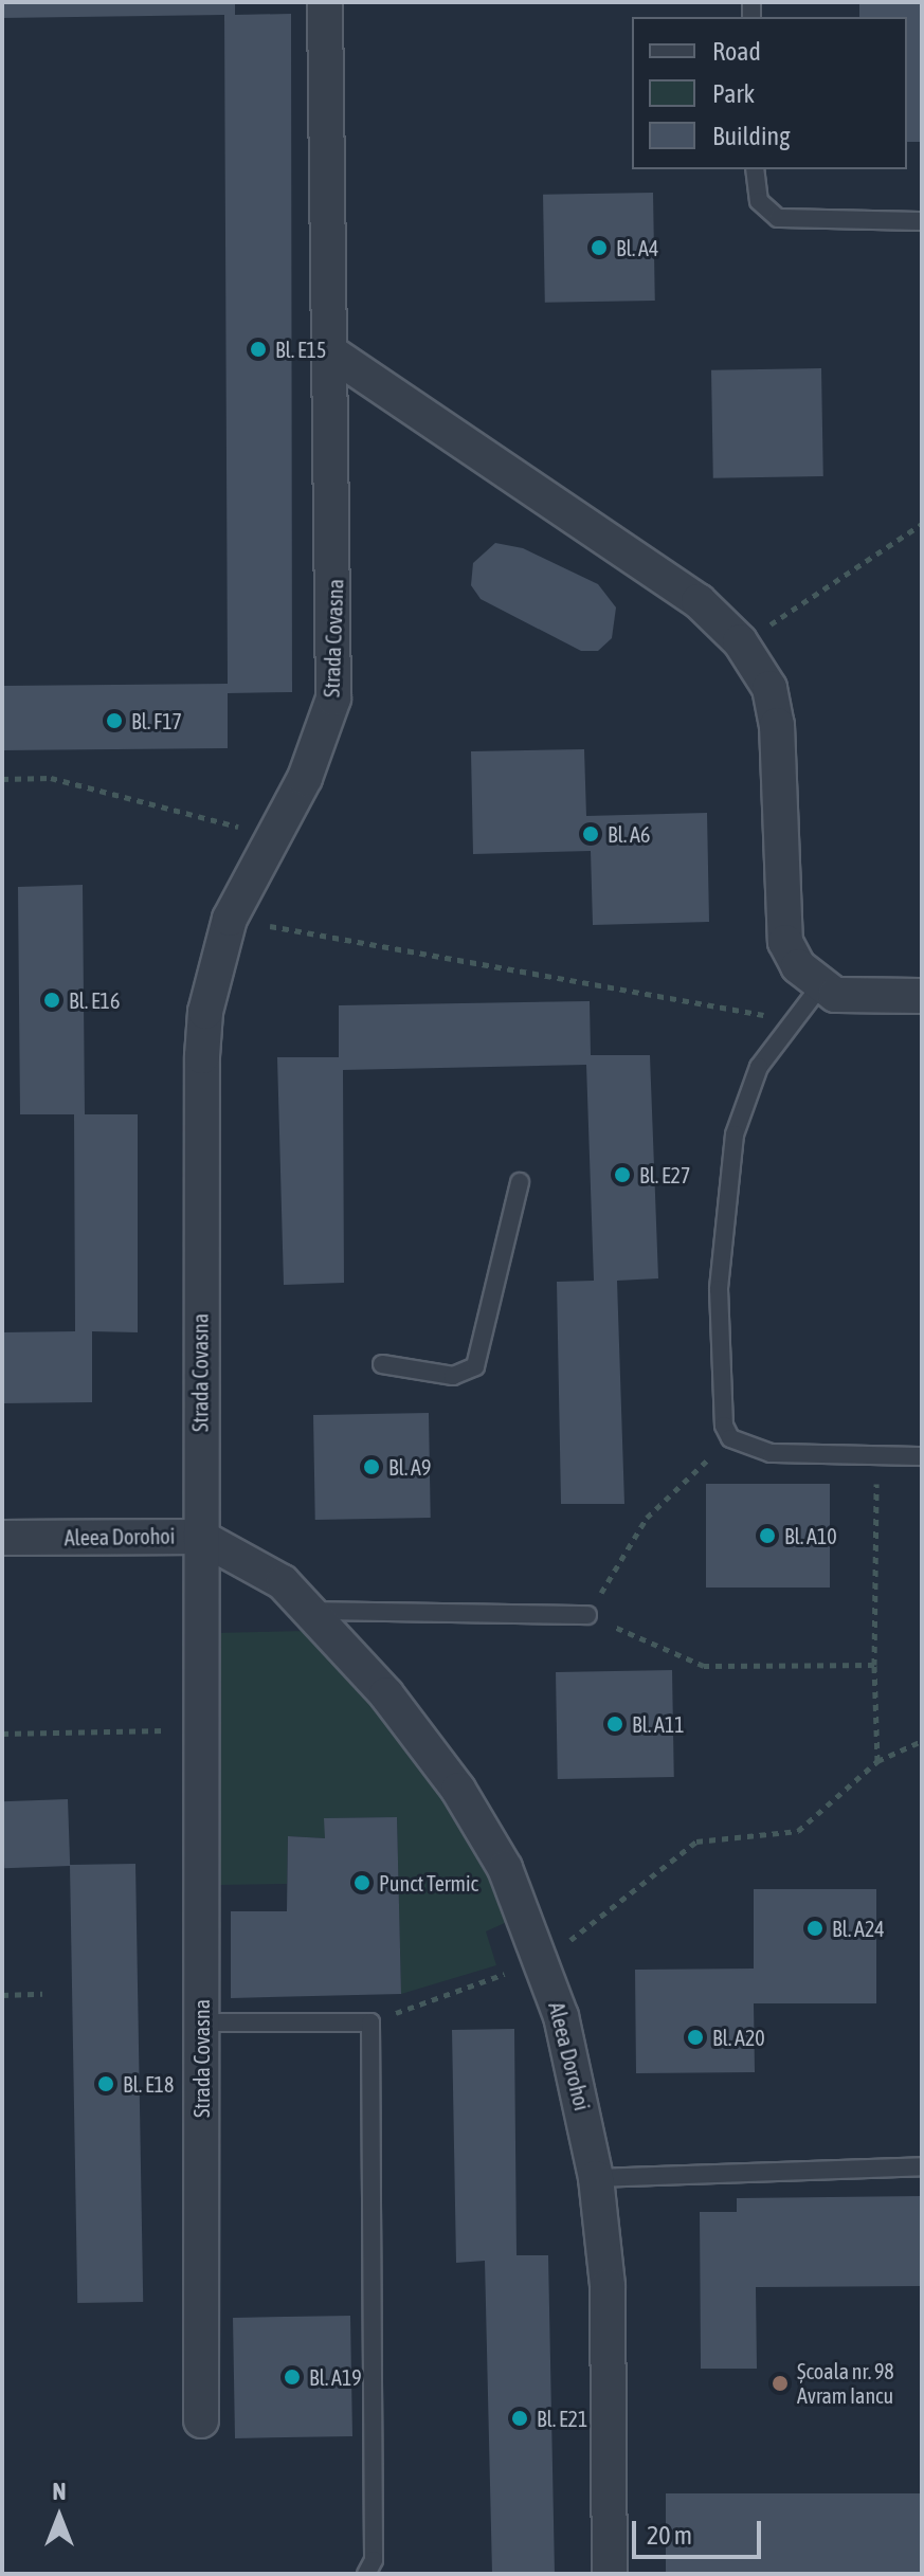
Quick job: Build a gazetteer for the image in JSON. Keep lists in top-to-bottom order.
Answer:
{
  "streets": {
    "street": ["Strada Covasna", "Aleea Dorohoi"]
  },
  "crossings": [
    ["Strada Covasna", "Aleea Dorohoi"]
  ],
  "places": [
    "Bl. A4",
    "Bl. E15",
    "Bl. F17",
    "Bl. A6",
    "Bl. E16",
    "Bl. E27",
    "Bl. A9",
    "Bl. A10",
    "Bl. A11",
    "Punct Termic",
    "Bl. A24",
    "Bl. A20",
    "Bl. E18",
    "Bl. A19",
    "Școala nr. 98 Avram Iancu",
    "Bl. E21"
  ],
  "legend": ["Road", "Park", "Building"],
  "scale_bar": "20 m",
  "north": "top"
}
